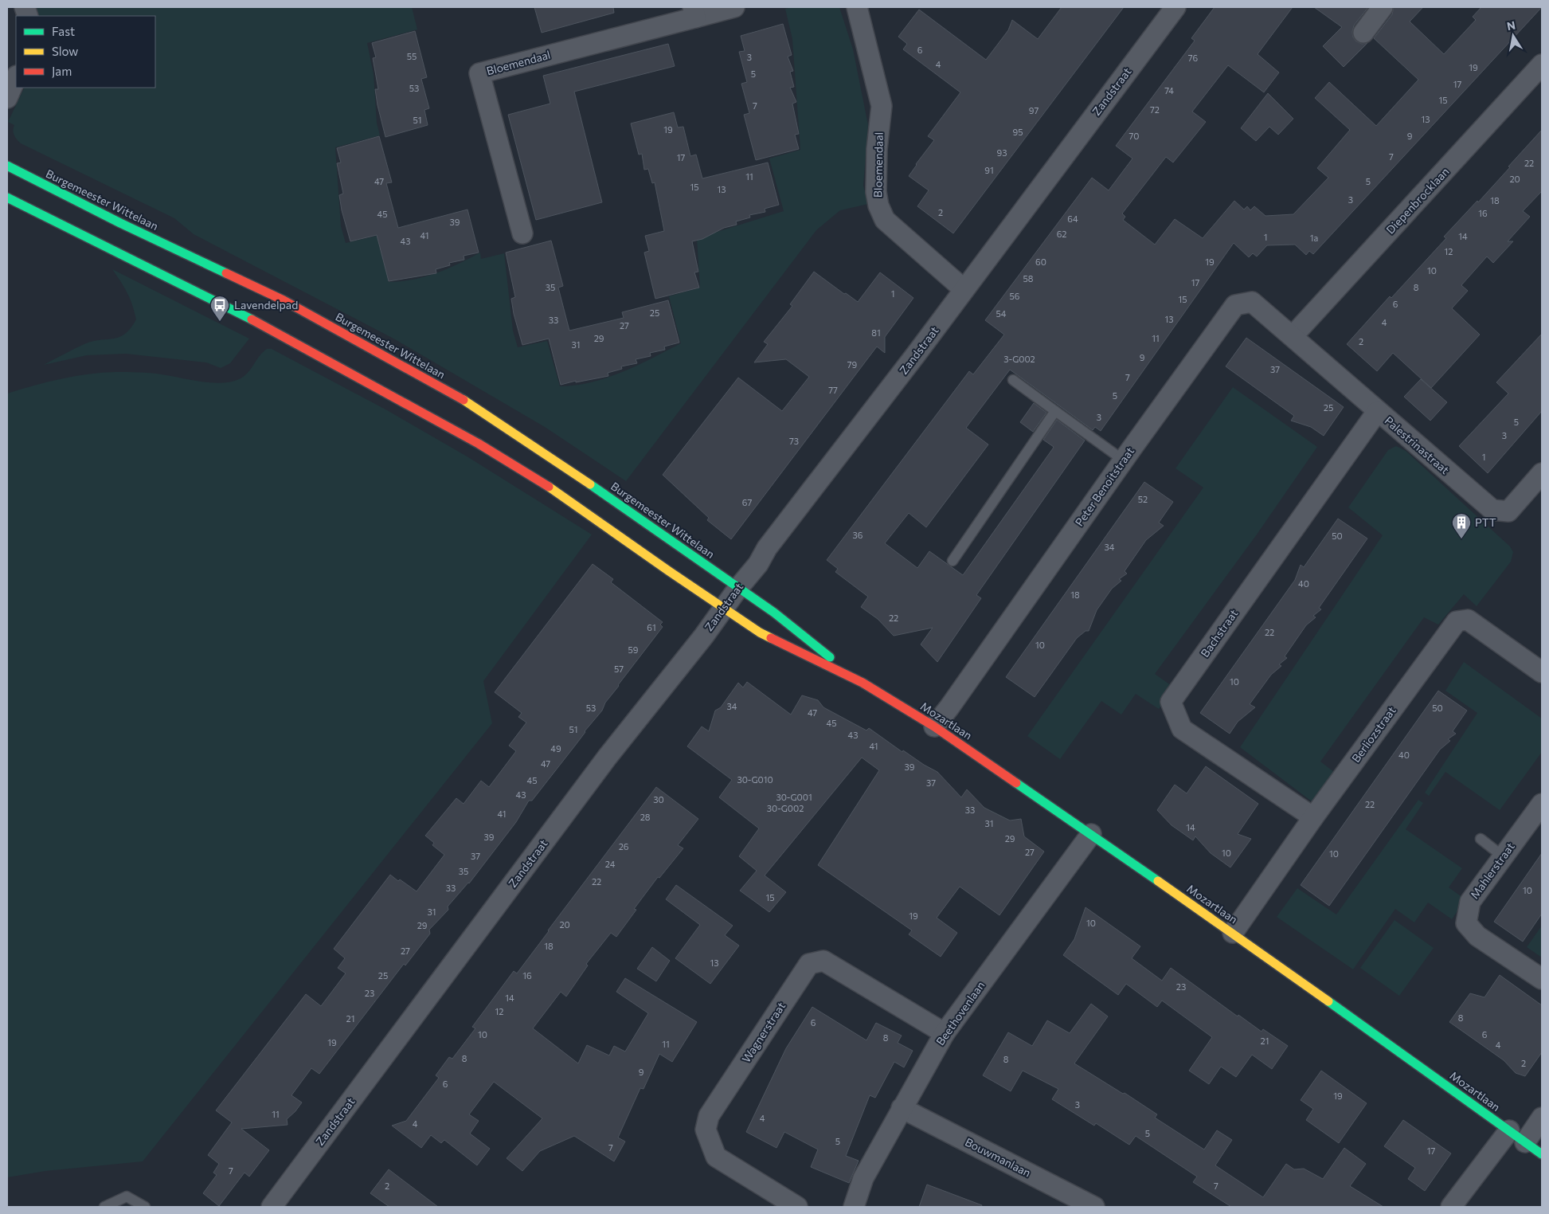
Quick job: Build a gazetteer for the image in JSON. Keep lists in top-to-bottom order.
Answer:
{
  "streets": {
    "street": [
      "Bloemendaal",
      "Zandstraat",
      "Burgemeester Wittelaan",
      "Diepenbrocklaan",
      "Palestrinastraat",
      "Peter Benoitstraat",
      "Bachstraat",
      "Mozartlaan",
      "Berliozstraat",
      "Mahlerstraat",
      "Beethovenlaan",
      "Wagnerstraat",
      "Bouwmanlaan"
    ]
  },
  "crossings": [
    ["Bloemendaal", "Zandstraat"],
    ["Zandstraat", "Burgemeester Wittelaan"],
    ["Zandstraat", "Mozartlaan"],
    ["Burgemeester Wittelaan", "Mozartlaan"],
    ["Diepenbrocklaan", "Palestrinastraat"],
    ["Diepenbrocklaan", "Peter Benoitstraat"],
    ["Palestrinastraat", "Peter Benoitstraat"],
    ["Palestrinastraat", "Bachstraat"],
    ["Peter Benoitstraat", "Mozartlaan"],
    ["Bachstraat", "Berliozstraat"],
    ["Mozartlaan", "Berliozstraat"],
    ["Mozartlaan", "Beethovenlaan"],
    ["Beethovenlaan", "Wagnerstraat"],
    ["Beethovenlaan", "Bouwmanlaan"]
  ],
  "places": {
    "bus stop": ["Lavendelpad"],
    "building": ["PTT"]
  },
  "house_numbers": [
    "6",
    "55",
    "3",
    "76",
    "4",
    "19",
    "5",
    "17",
    "53",
    "74",
    "15",
    "7",
    "72",
    "97",
    "13",
    "51",
    "19",
    "95",
    "70",
    "9",
    "93",
    "7",
    "17",
    "22",
    "91",
    "11",
    "20",
    "47",
    "5",
    "15",
    "13",
    "3",
    "18",
    "2",
    "16",
    "45",
    "64",
    "39",
    "62",
    "41",
    "14",
    "1",
    "1a",
    "43",
    "12",
    "60",
    "19",
    "10",
    "58",
    "17",
    "35",
    "8",
    "1",
    "56",
    "15",
    "6",
    "25",
    "54",
    "13",
    "33",
    "4",
    "27",
    "81",
    "29",
    "11",
    "2",
    "31",
    "9",
    "3-G002",
    "79",
    "37",
    "7",
    "77",
    "5",
    "25",
    "3",
    "5",
    "3",
    "73",
    "1",
    "52",
    "67",
    "36",
    "50",
    "34",
    "40",
    "18",
    "22",
    "61",
    "22",
    "10",
    "59",
    "57",
    "10",
    "34",
    "53",
    "50",
    "47",
    "45",
    "51",
    "43",
    "41",
    "49",
    "40",
    "47",
    "39",
    "30-G010",
    "45",
    "37",
    "43",
    "30-G001",
    "30",
    "22",
    "30-G002",
    "33",
    "41",
    "28",
    "31",
    "14",
    "39",
    "29",
    "26",
    "27",
    "10",
    "10",
    "37",
    "24",
    "35",
    "22",
    "33",
    "10",
    "15",
    "31",
    "19",
    "10",
    "20",
    "29",
    "18",
    "27",
    "13",
    "25",
    "16",
    "23",
    "23",
    "14",
    "12",
    "8",
    "21",
    "6",
    "10",
    "6",
    "8",
    "21",
    "19",
    "11",
    "4",
    "8",
    "8",
    "2",
    "9",
    "6",
    "19",
    "3",
    "11",
    "4",
    "4",
    "5",
    "5",
    "7",
    "17",
    "7",
    "2",
    "7"
  ],
  "legend": ["Fast", "Slow", "Jam"],
  "north": "top"
}
